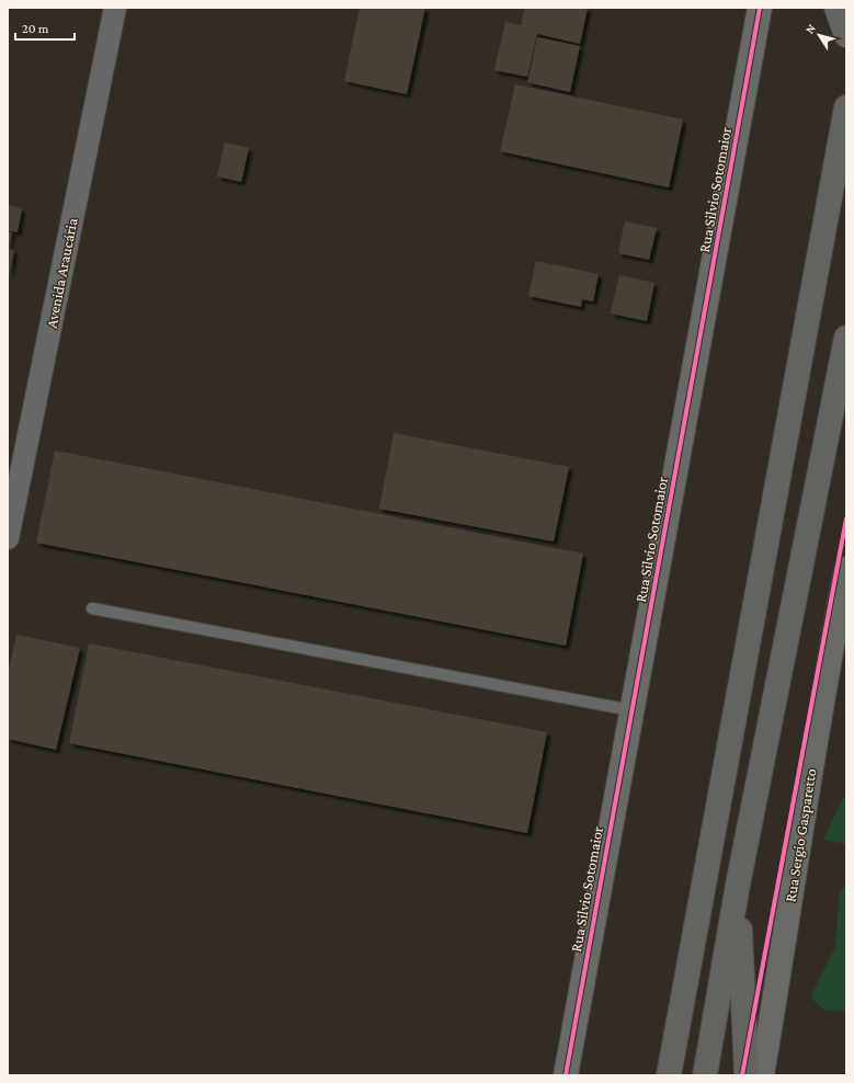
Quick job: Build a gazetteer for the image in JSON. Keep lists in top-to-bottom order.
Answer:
{
  "streets": {
    "street": ["Rua Silvio Sotomaior", "Avenida Araucária", "Rua Sergio Gasparetto"]
  },
  "scale_bar": "20 m",
  "north": "top left"
}
